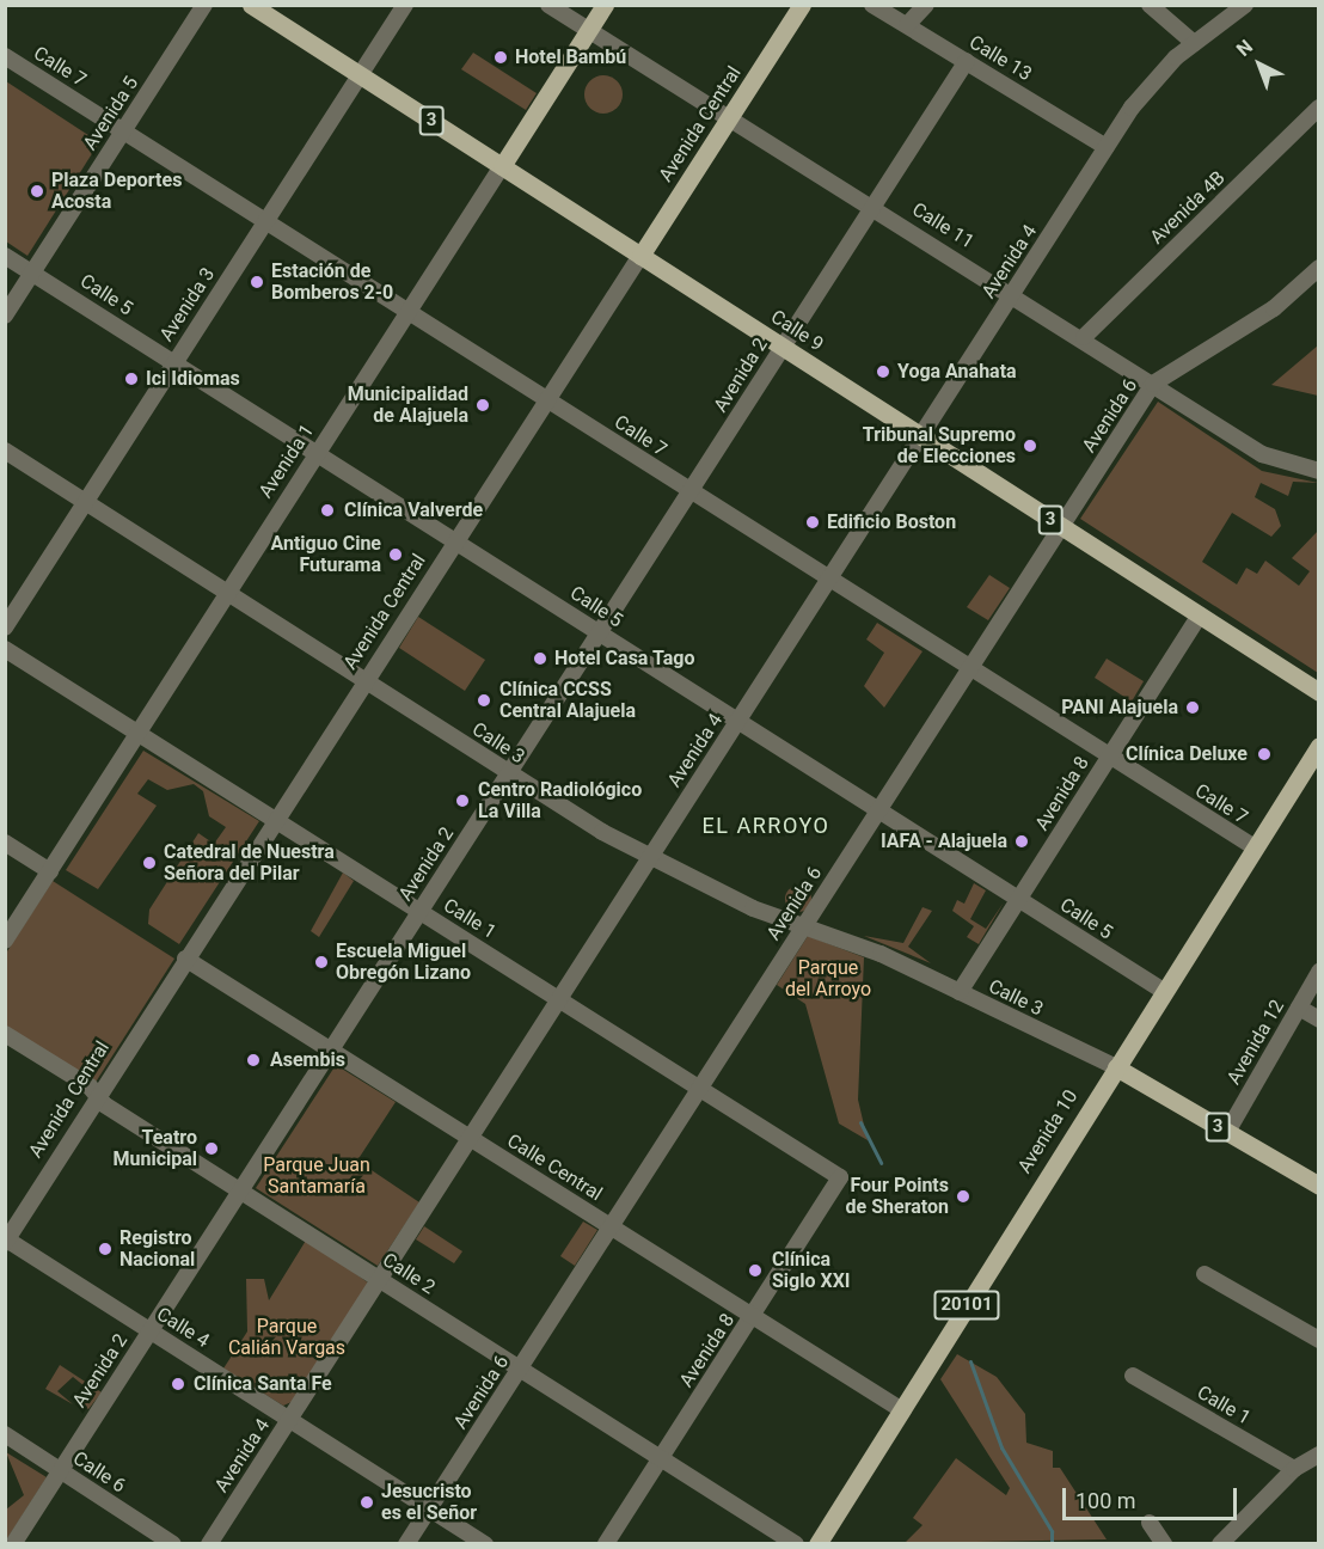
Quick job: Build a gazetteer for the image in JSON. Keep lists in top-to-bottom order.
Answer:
{
  "streets": {
    "main road": [
      "3",
      "Avenida Central",
      "Calle 9",
      "Avenida 1",
      "Avenida 10",
      "20101"
    ],
    "street": [
      "Calle 13",
      "Calle 7",
      "Avenida 5",
      "Avenida 4B",
      "Calle 11",
      "Avenida 4",
      "Calle 5",
      "Avenida 3",
      "Avenida 2",
      "Avenida 6",
      "Calle 3",
      "Avenida 8",
      "Calle 1",
      "Avenida 12",
      "Calle Central",
      "Calle 2",
      "Calle 4",
      "Calle 6"
    ]
  },
  "crossings": [
    ["Calle 13", "Avenida 4"],
    ["Calle 13", "Avenida 2"],
    ["Calle 7", "Avenida 5"],
    ["Calle 7", "Avenida Central"],
    ["Calle 7", "Avenida 4"],
    ["Calle 7", "Avenida 3"],
    ["Calle 7", "Avenida 2"],
    ["Calle 7", "Avenida 6"],
    ["Calle 7", "Avenida 1"],
    ["Calle 7", "Avenida 8"],
    ["Calle 7", "Avenida 10"],
    ["Avenida 5", "Calle 5"],
    ["3", "Calle 3"],
    ["3", "Avenida 12"],
    ["3", "Avenida 10"],
    ["Avenida Central", "Calle 11"],
    ["Avenida Central", "Calle 5"],
    ["Avenida Central", "Calle 9"],
    ["Avenida Central", "Calle 3"],
    ["Avenida Central", "Calle 1"],
    ["Avenida Central", "Calle Central"],
    ["Avenida Central", "Calle 2"],
    ["Avenida Central", "Calle 4"],
    ["Avenida 4B", "Calle 11"],
    ["Calle 11", "Avenida 4"],
    ["Calle 11", "Avenida 2"],
    ["Calle 11", "Avenida 6"],
    ["Calle 11", "Avenida 1"],
    ["Avenida 4", "Calle 5"],
    ["Avenida 4", "Calle 9"],
    ["Avenida 4", "Calle 3"],
    ["Avenida 4", "Calle 1"],
    ["Avenida 4", "Calle Central"],
    ["Avenida 4", "Calle 2"],
    ["Avenida 4", "Calle 4"],
    ["Calle 5", "Avenida 3"],
    ["Calle 5", "Avenida 2"],
    ["Calle 5", "Avenida 6"],
    ["Calle 5", "Avenida 1"],
    ["Calle 5", "Avenida 8"],
    ["Calle 5", "Avenida 10"],
    ["Avenida 3", "Calle 9"],
    ["Avenida 3", "Calle 3"],
    ["Calle 9", "Avenida 2"],
    ["Calle 9", "Avenida 6"],
    ["Calle 9", "Avenida 1"],
    ["Calle 9", "Avenida 8"],
    ["Avenida 2", "Calle 3"],
    ["Avenida 2", "Calle 1"],
    ["Avenida 2", "Calle Central"],
    ["Avenida 2", "Calle 2"],
    ["Avenida 2", "Calle 4"],
    ["Avenida 2", "Calle 6"],
    ["Avenida 6", "Calle 3"],
    ["Avenida 6", "Calle 1"],
    ["Avenida 6", "Calle Central"],
    ["Avenida 6", "Calle 2"],
    ["Avenida 6", "Calle 4"],
    ["Avenida 1", "Calle 3"],
    ["Avenida 1", "Calle 1"],
    ["Calle 3", "Avenida 8"],
    ["Calle 3", "Avenida 10"],
    ["Avenida 8", "Calle 1"],
    ["Avenida 8", "Calle Central"],
    ["Avenida 8", "Calle 2"],
    ["Avenida 10", "Calle Central"]
  ],
  "districts": ["EL ARROYO"],
  "parks": ["Parque del Arroyo", "Parque Juan Santamaría", "Parque Calián Vargas"],
  "places": [
    "Hotel Bambú",
    "Plaza Deportes Acosta",
    "Estación de Bomberos 2-0",
    "Yoga Anahata",
    "Ici Idiomas",
    "Municipalidad de Alajuela",
    "Tribunal Supremo de Elecciones",
    "Clínica Valverde",
    "Edificio Boston",
    "Antiguo Cine Futurama",
    "Hotel Casa Tago",
    "Clínica CCSS Central Alajuela",
    "PANI Alajuela",
    "Clínica Deluxe",
    "Centro Radiológico La Villa",
    "IAFA - Alajuela",
    "Catedral de Nuestra Señora del Pilar",
    "Escuela Miguel Obregón Lizano",
    "Asembis",
    "Teatro Municipal",
    "Four Points de Sheraton",
    "Registro Nacional",
    "Clínica Siglo XXI",
    "Clínica Santa Fe",
    "Jesucristo es el Señor"
  ],
  "scale_bar": "100 m",
  "north": "top left"
}
